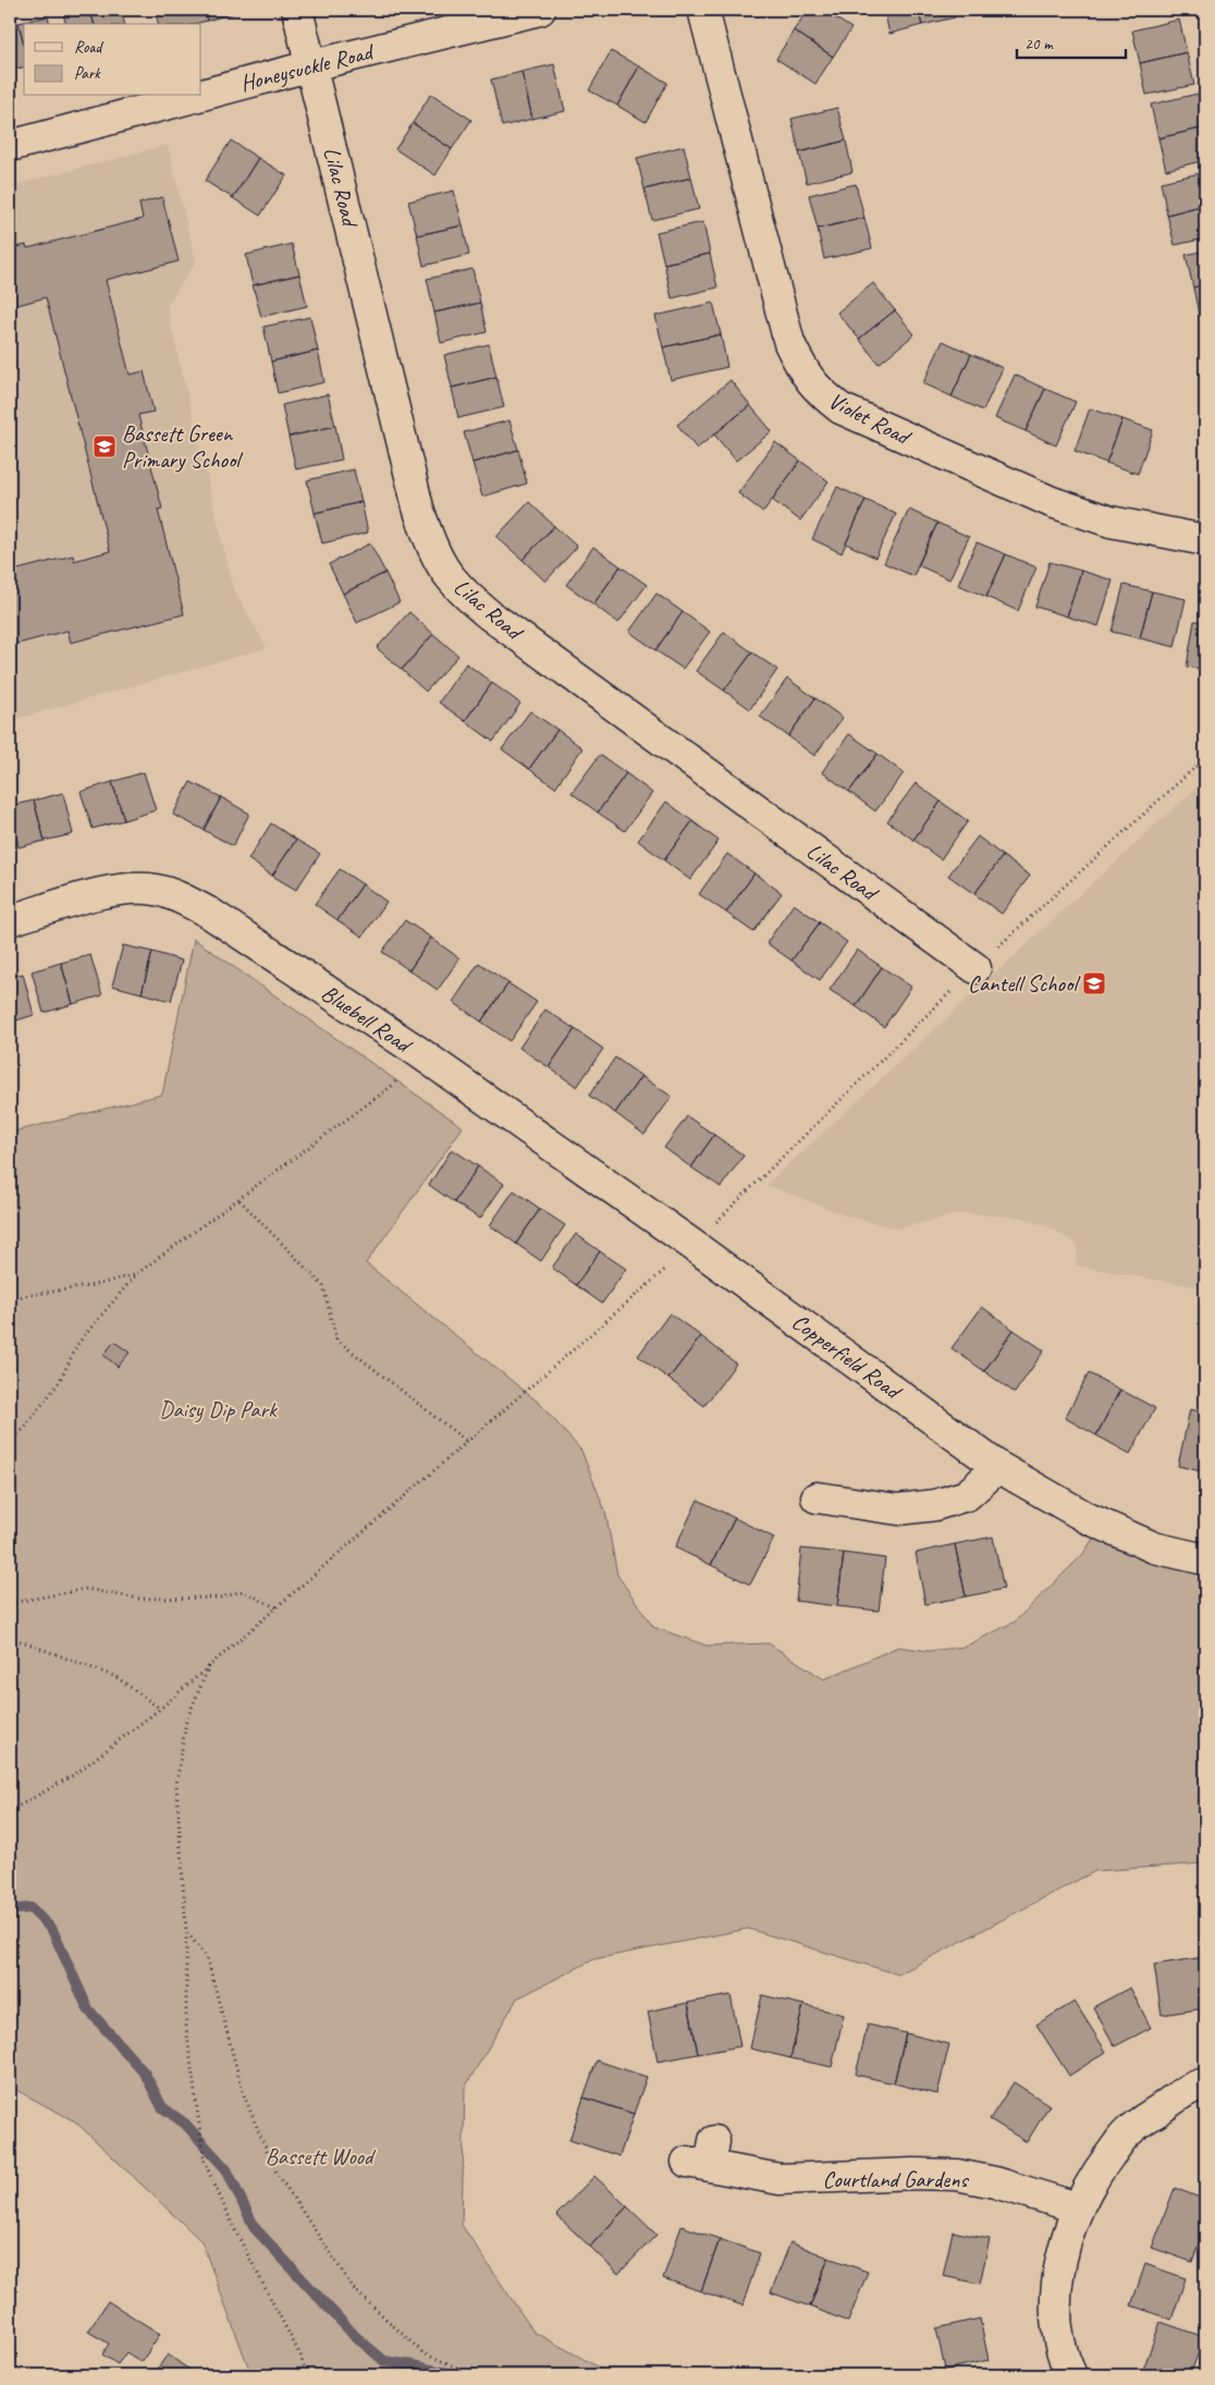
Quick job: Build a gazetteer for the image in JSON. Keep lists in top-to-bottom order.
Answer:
{
  "streets": {
    "street": [
      "Honeysuckle Road",
      "Lilac Road",
      "Violet Road",
      "Bluebell Road",
      "Copperfield Road",
      "Courtland Gardens"
    ]
  },
  "crossings": [
    ["Honeysuckle Road", "Lilac Road"],
    ["Bluebell Road", "Copperfield Road"]
  ],
  "parks": ["Daisy Dip Park", "Bassett Wood"],
  "places": {
    "school or university": ["Bassett Green Primary School", "Cantell School"]
  },
  "legend": ["Road", "Park"],
  "scale_bar": "20 m"
}
